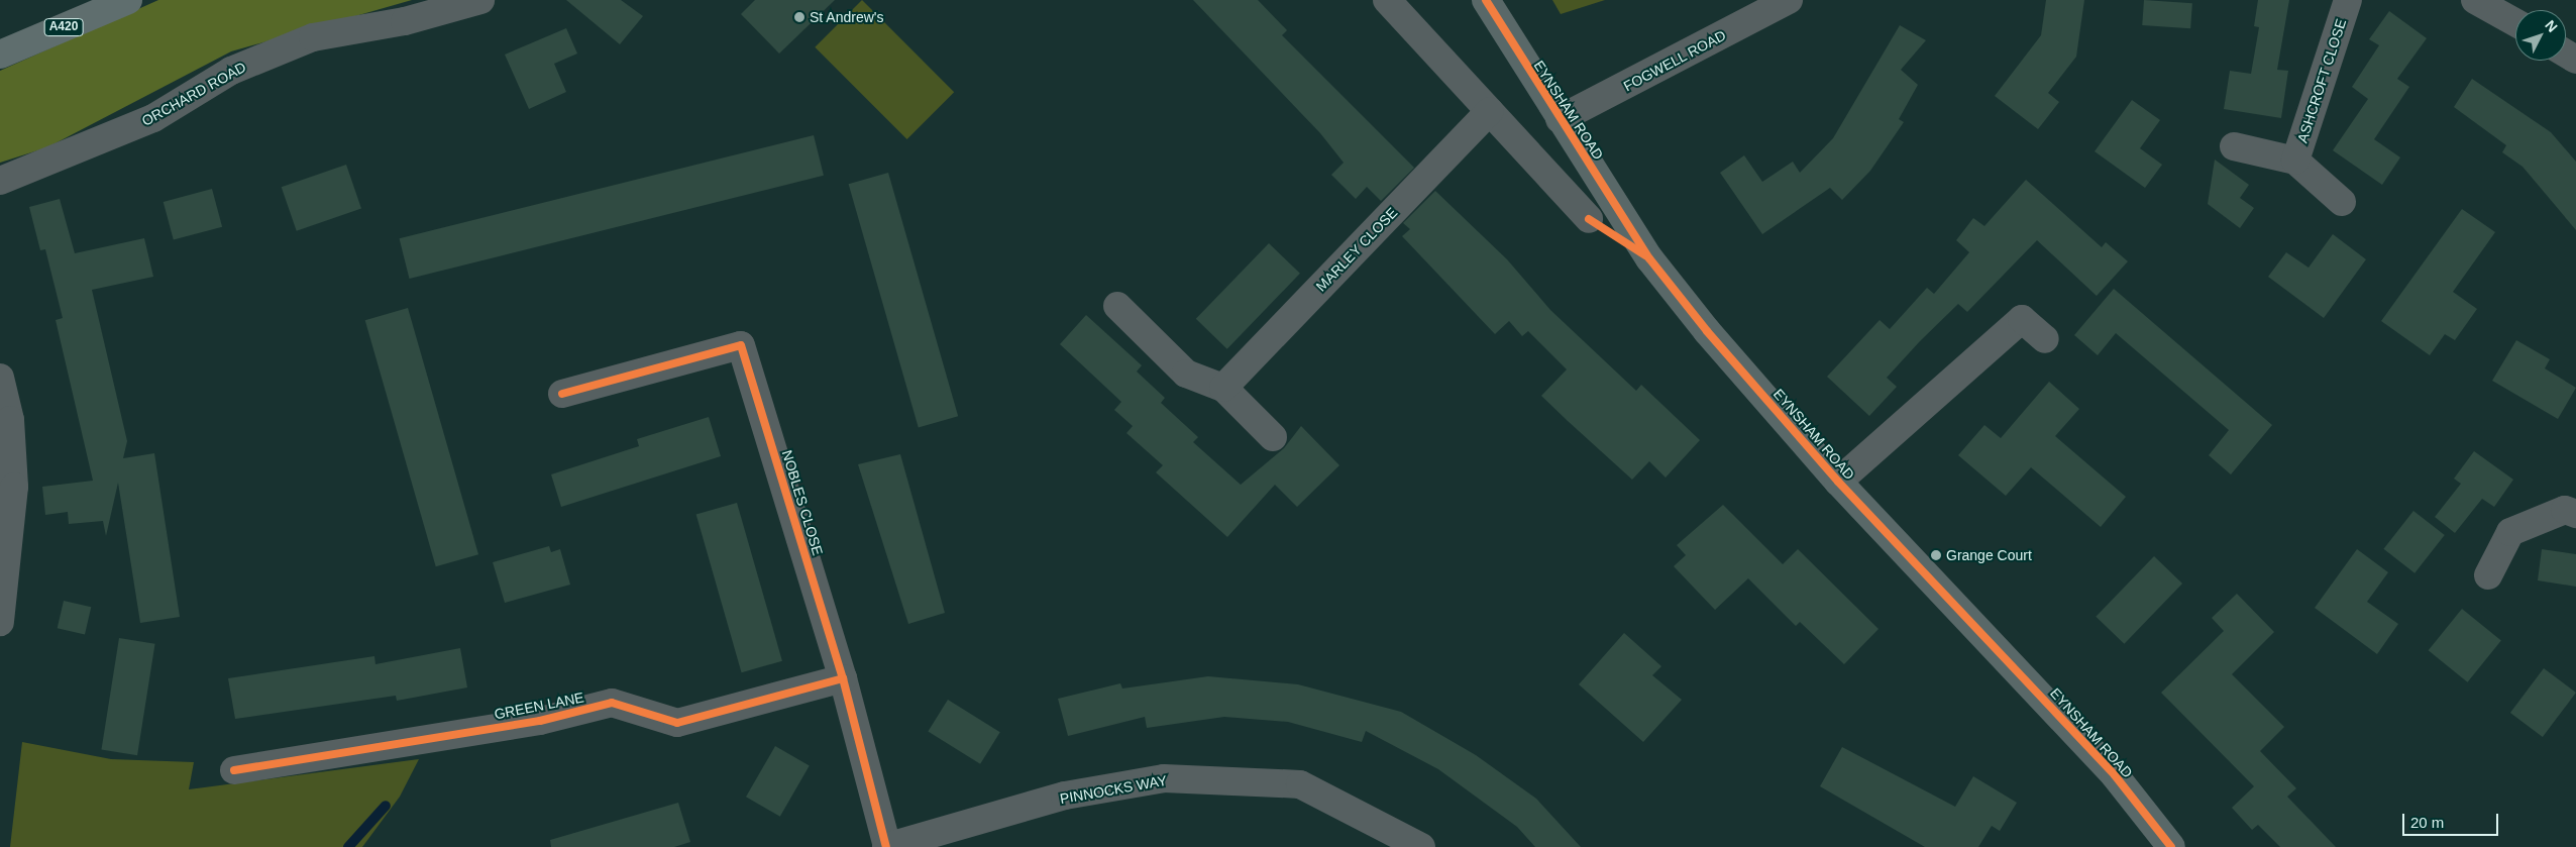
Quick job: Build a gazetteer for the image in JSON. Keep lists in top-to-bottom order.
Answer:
{
  "streets": {
    "highway": ["A420"],
    "main road": ["EYNSHAM ROAD"],
    "street": [
      "FOGWELL ROAD",
      "ASHCROFT CLOSE",
      "ORCHARD ROAD",
      "MARLEY CLOSE",
      "NOBLES CLOSE",
      "GREEN LANE",
      "PINNOCKS WAY"
    ]
  },
  "crossings": [
    ["FOGWELL ROAD", "EYNSHAM ROAD"],
    ["NOBLES CLOSE", "GREEN LANE"],
    ["NOBLES CLOSE", "PINNOCKS WAY"]
  ],
  "places": ["St Andrew's", "Grange Court"],
  "scale_bar": "20 m",
  "north": "top right"
}
